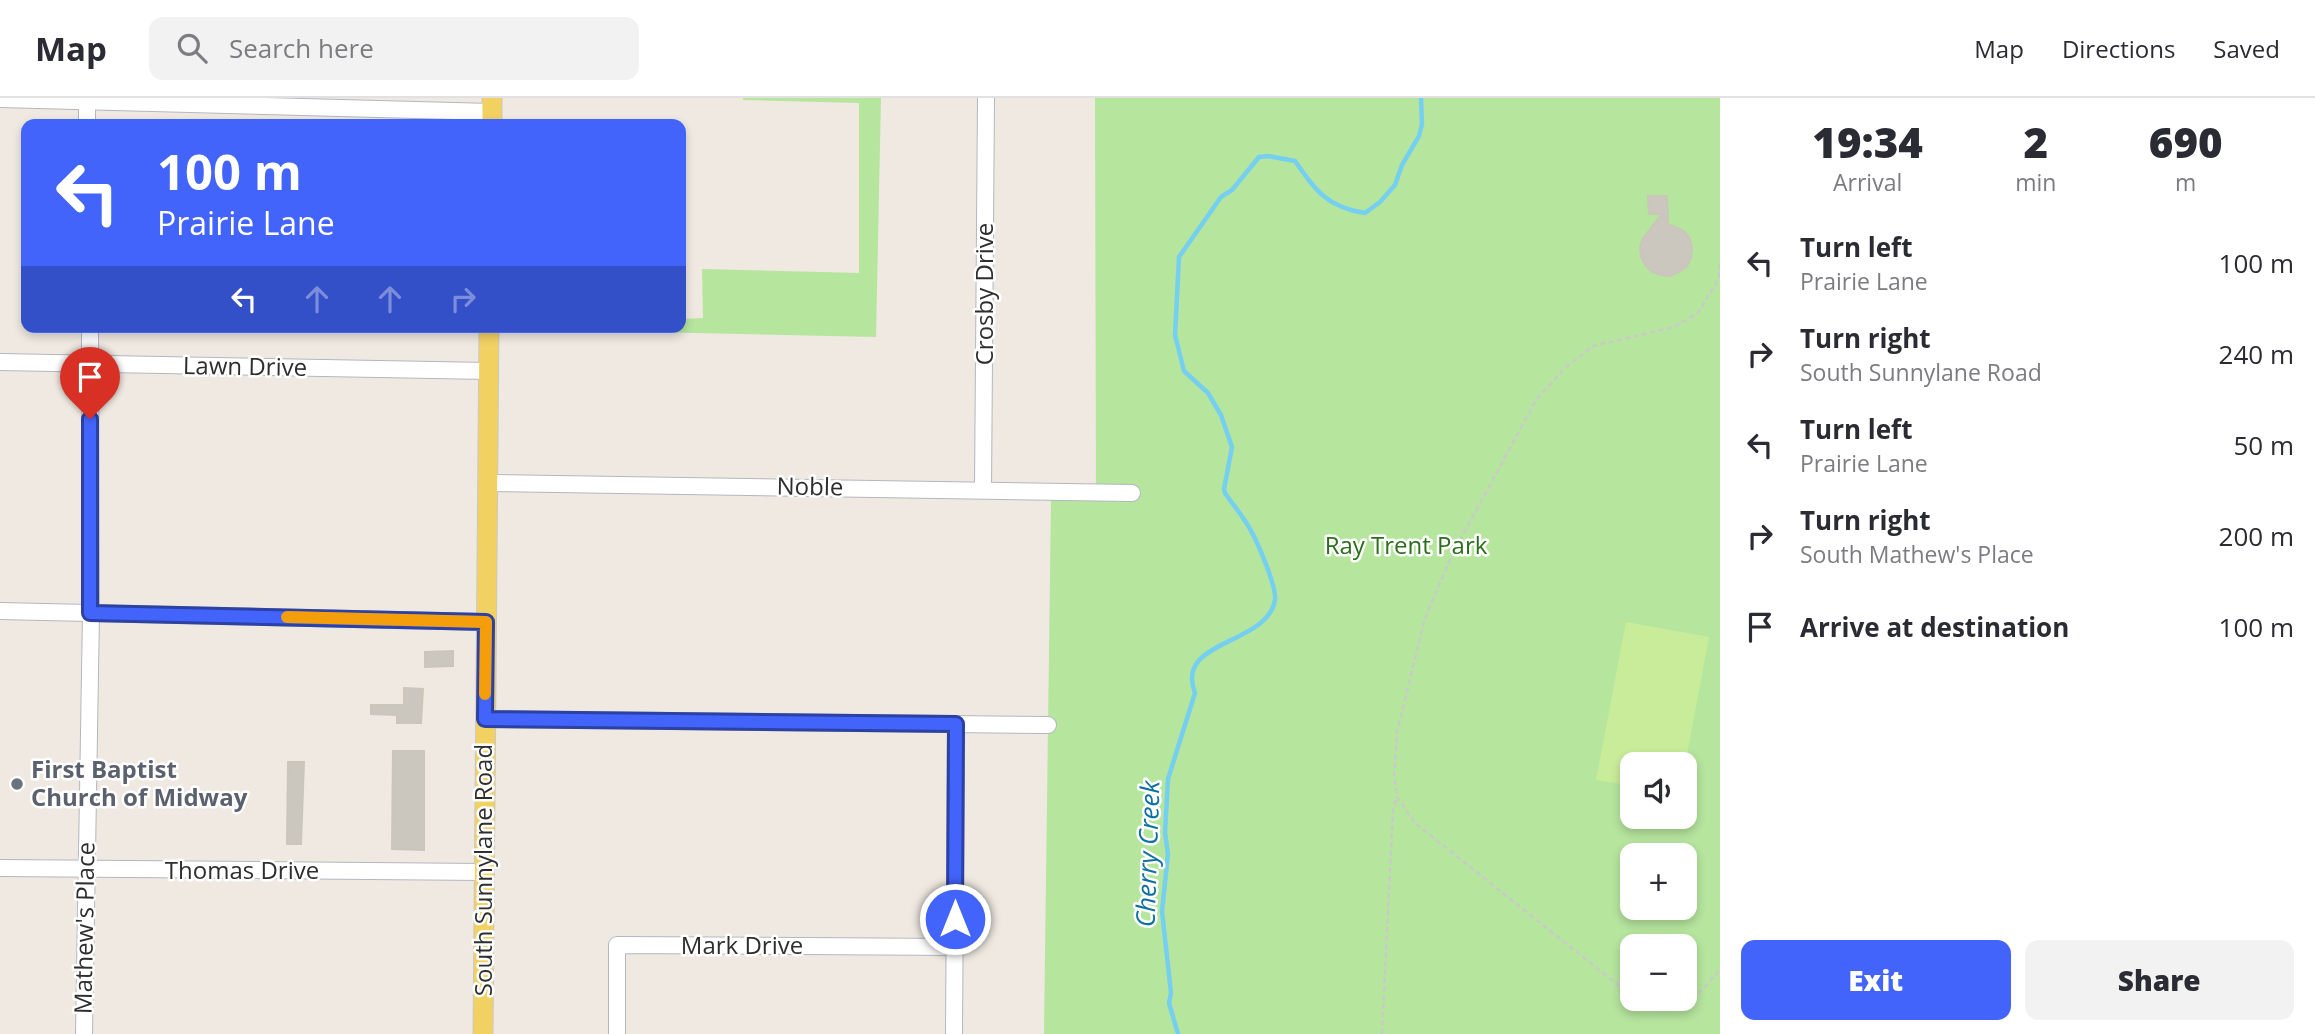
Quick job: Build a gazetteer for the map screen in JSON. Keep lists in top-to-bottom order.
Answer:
{
  "streets": {
    "main road": ["South Sunnylane Road"],
    "street": [
      "Crosby Drive",
      "Lawn Drive",
      "Noble",
      "Thomas Drive",
      "Mathew's Place",
      "Mark Drive"
    ]
  },
  "crossings": [
    ["Crosby Drive", "Noble"],
    ["Lawn Drive", "South Sunnylane Road"],
    ["Lawn Drive", "Mathew's Place"],
    ["Noble", "South Sunnylane Road"],
    ["South Sunnylane Road", "Thomas Drive"],
    ["Thomas Drive", "Mathew's Place"]
  ],
  "water": ["Cherry Creek"],
  "parks": ["Ray Trent Park"],
  "places": ["First Baptist Church of Midway"],
  "page": {
    "header": "Map",
    "search": "Search here",
    "nav": ["Map", "Directions", "Saved"],
    "eta": [
      "19:34",
      "Arrival",
      "2",
      "min",
      "690",
      "m"
    ],
    "turn": ["100 m", "Prairie Lane"],
    "list": [
      {
        "name": "Turn left",
        "note": "Prairie Lane",
        "value": "100 m"
      },
      {
        "name": "Turn right",
        "note": "South Sunnylane Road",
        "value": "240 m"
      },
      {
        "name": "Turn left",
        "note": "Prairie Lane",
        "value": "50 m"
      },
      {
        "name": "Turn right",
        "note": "South Mathew's Place",
        "value": "200 m"
      },
      {
        "name": "Arrive at destination",
        "value": "100 m"
      }
    ],
    "map_buttons": ["+", "−"],
    "buttons": ["Exit", "Share"]
  }
}
